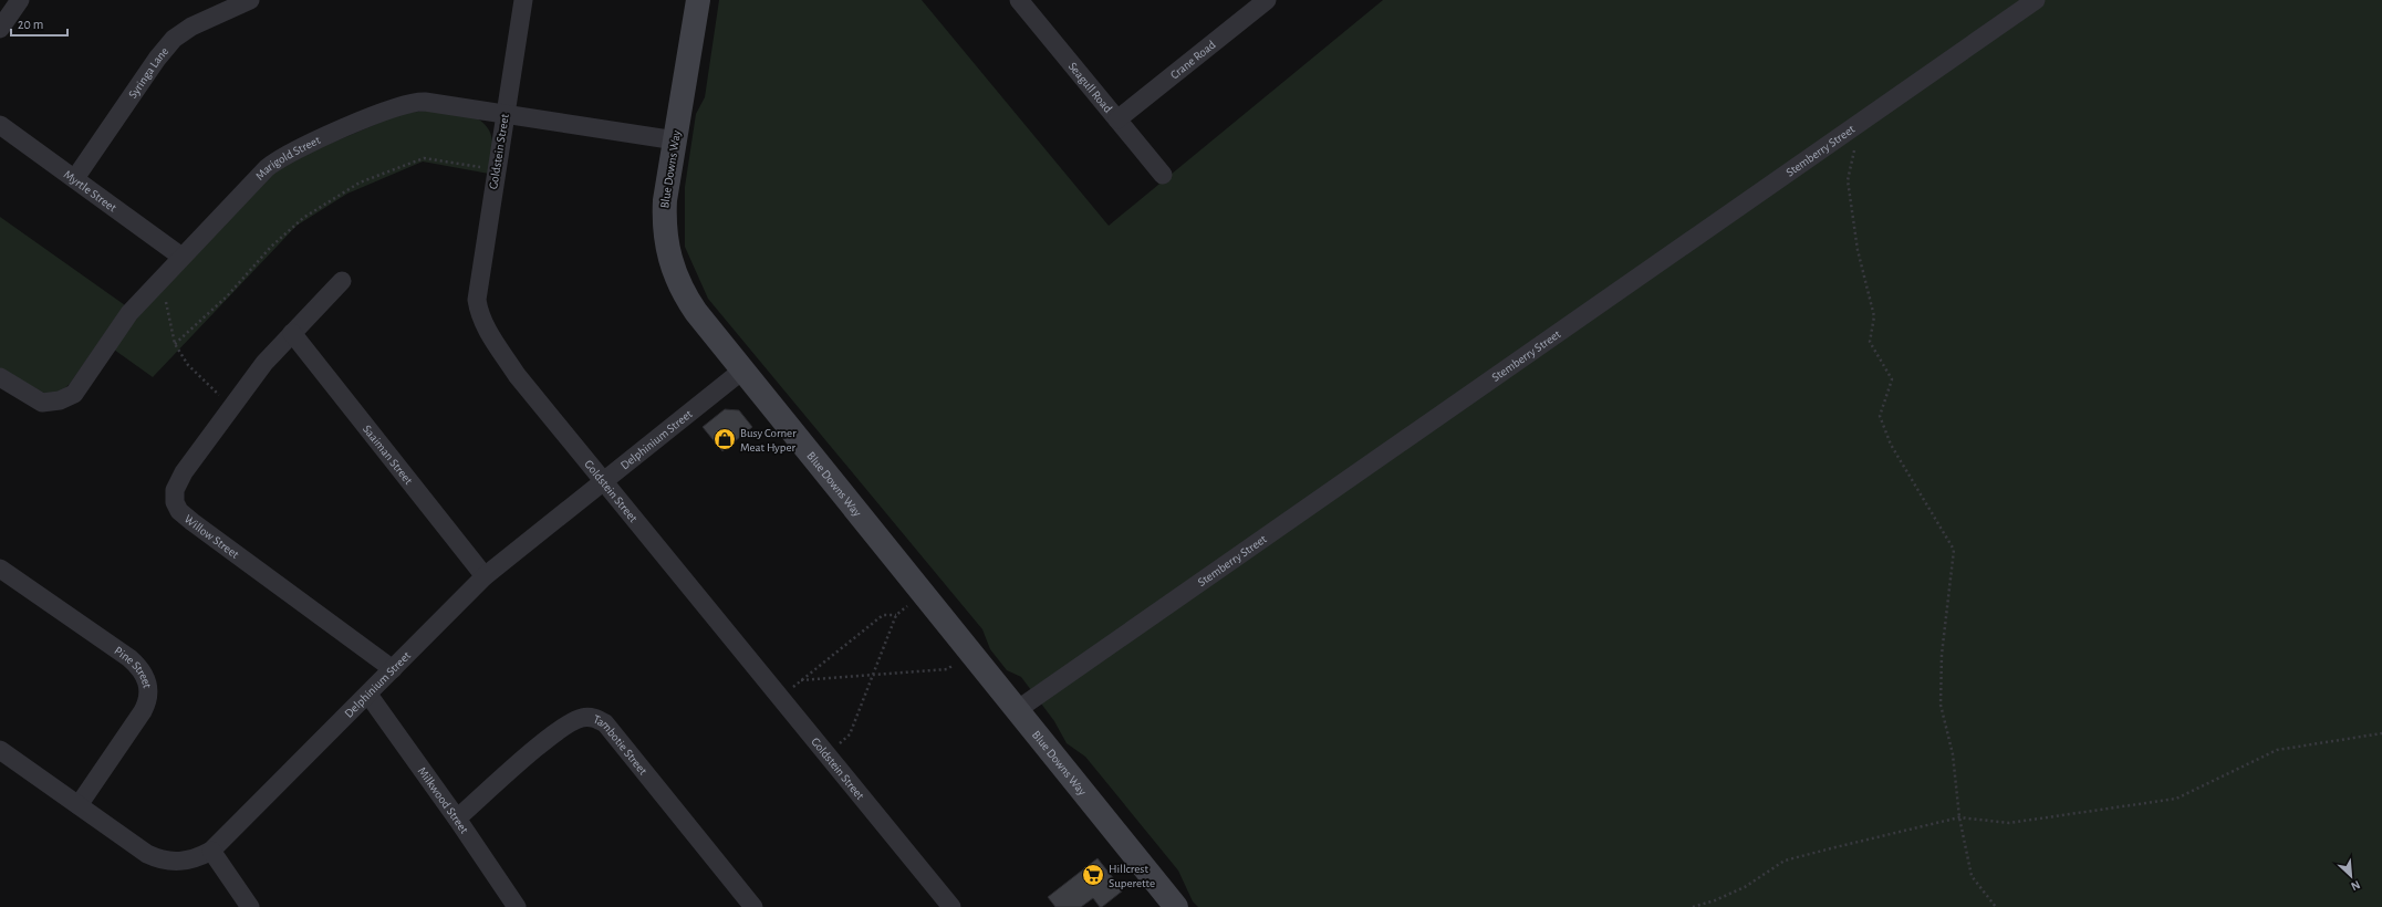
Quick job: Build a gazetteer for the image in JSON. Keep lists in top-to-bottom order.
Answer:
{
  "streets": {
    "street": [
      "Crane Road",
      "Syringa Lane",
      "Seagull Road",
      "Stemberry Street",
      "Goldstein Street",
      "Marigold Street",
      "Blue Downs Way",
      "Myrtle Street",
      "Delphinium Street",
      "Saaiman Street",
      "Willow Street",
      "Pine Street",
      "Tambotie Street",
      "Milkwood Street"
    ]
  },
  "crossings": [
    ["Crane Road", "Seagull Road"],
    ["Syringa Lane", "Myrtle Street"],
    ["Stemberry Street", "Blue Downs Way"],
    ["Goldstein Street", "Marigold Street"],
    ["Goldstein Street", "Delphinium Street"],
    ["Marigold Street", "Blue Downs Way"],
    ["Marigold Street", "Myrtle Street"],
    ["Blue Downs Way", "Delphinium Street"],
    ["Delphinium Street", "Saaiman Street"],
    ["Delphinium Street", "Willow Street"],
    ["Delphinium Street", "Pine Street"],
    ["Delphinium Street", "Milkwood Street"],
    ["Saaiman Street", "Willow Street"],
    ["Tambotie Street", "Milkwood Street"]
  ],
  "places": {
    "shop": ["Busy Corner Meat Hyper"],
    "supermarket": ["Hillcrest Superette"]
  },
  "scale_bar": "20 m",
  "north": "bottom right"
}
